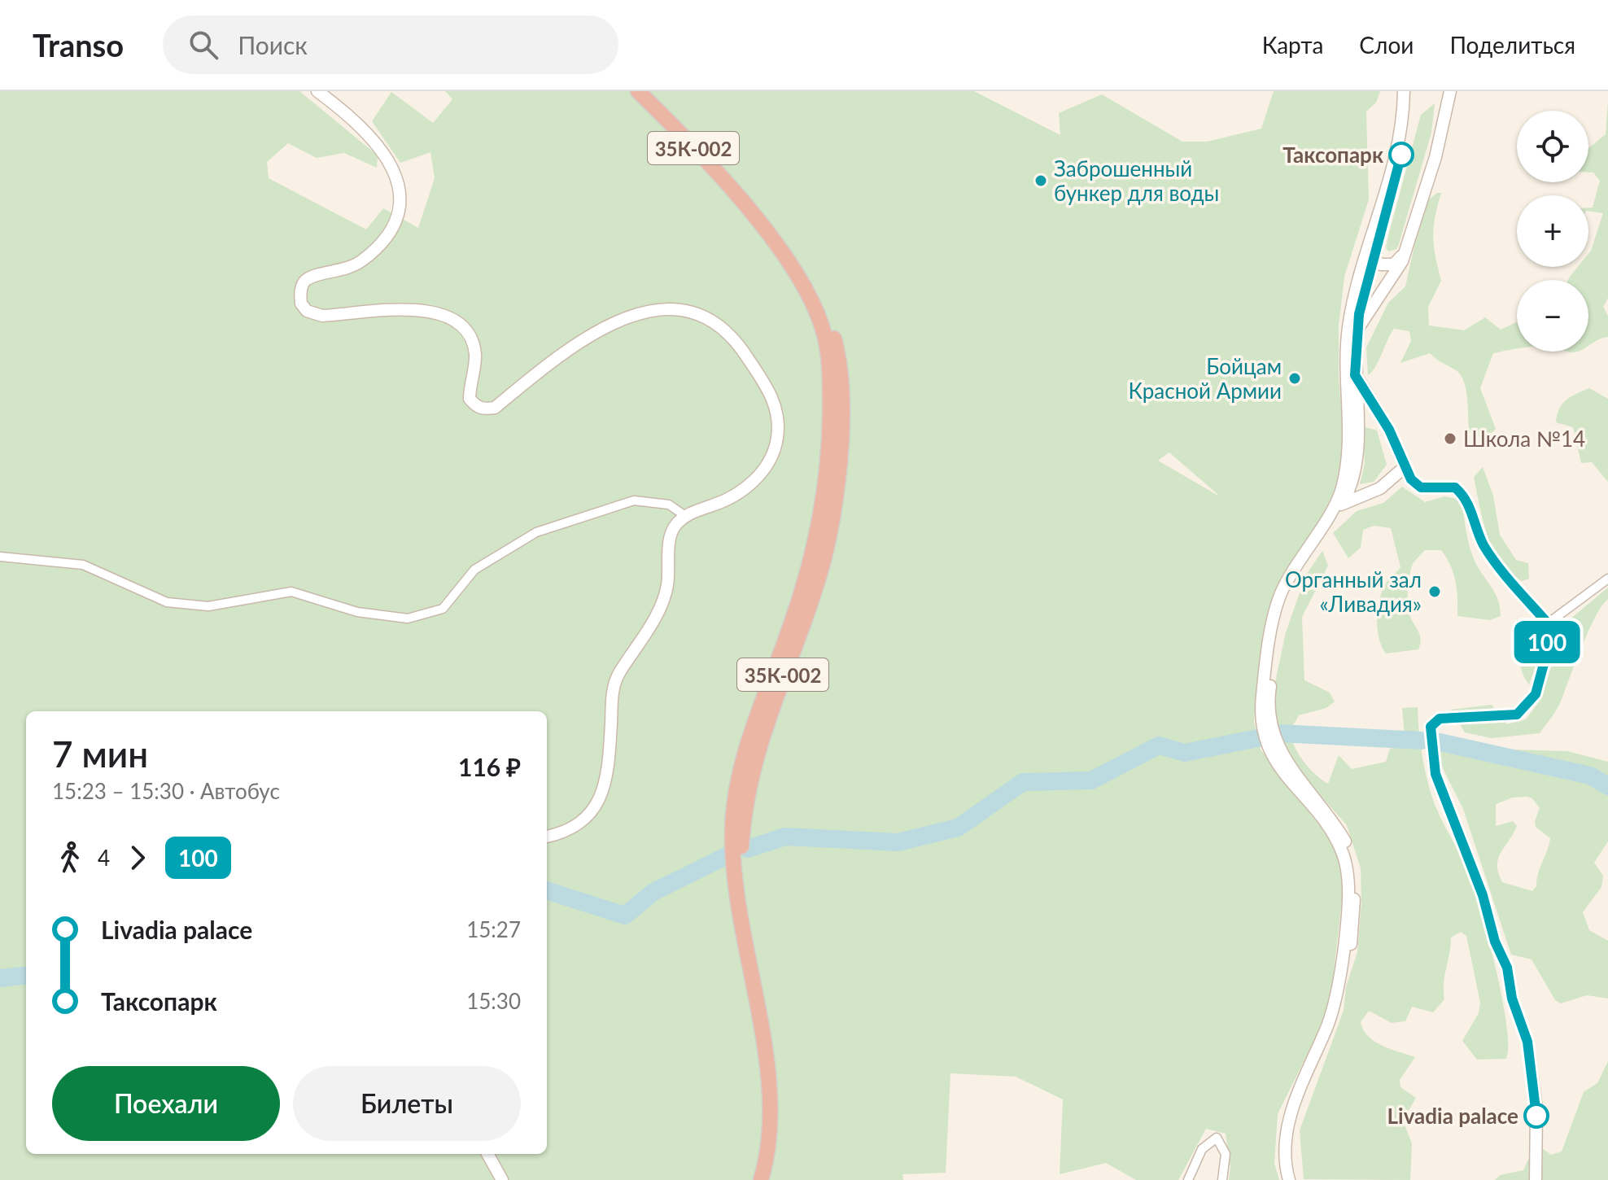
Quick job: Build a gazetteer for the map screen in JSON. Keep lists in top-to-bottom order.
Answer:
{
  "streets": {
    "highway": ["35К-002"]
  },
  "places": [
    "Таксопарк",
    "Заброшенный бункер для воды",
    "Бойцам Красной Армии",
    "Школа №14",
    "Органный зал «Ливадия»",
    "Livadia palace"
  ],
  "lines": ["bus line 100"],
  "page": {
    "header": "Transo",
    "search": "Поиск",
    "nav": ["Карта", "Слои", "Поделиться"],
    "on_map": "100",
    "map_buttons": ["+", "−"],
    "heading": ["7 мин", "15:23 – 15:30 · Автобус", "116 ₽"],
    "legs": ["4", "100"],
    "list": [
      {
        "name": "Livadia palace",
        "value": "15:27"
      },
      {
        "name": "Таксопарк",
        "value": "15:30"
      }
    ],
    "buttons": ["Поехали", "Билеты"]
  }
}
